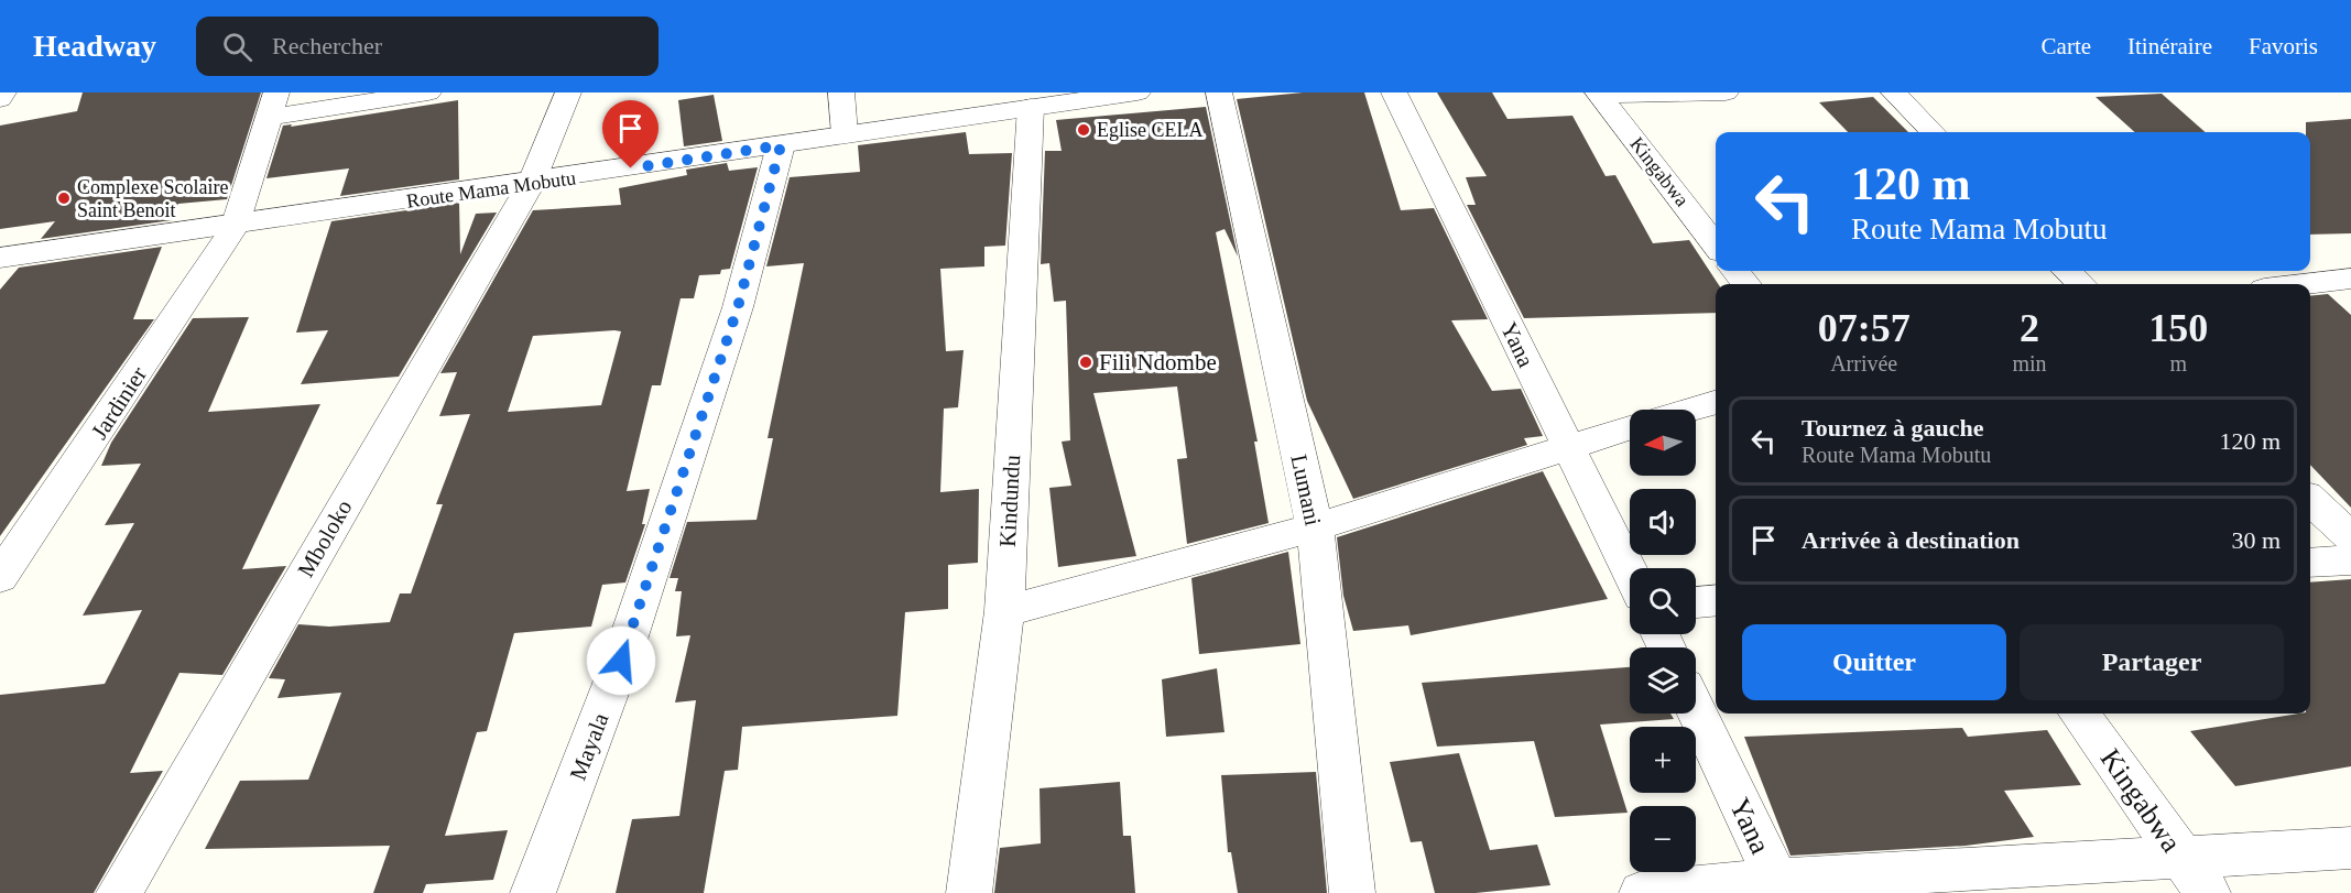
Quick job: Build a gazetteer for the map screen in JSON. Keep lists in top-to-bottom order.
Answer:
{
  "streets": {
    "street": [
      "Kingabwa",
      "Route Mama Mobutu",
      "Yana",
      "Jardinier",
      "Lumani",
      "Kindundu",
      "Mboloko",
      "Mayala"
    ]
  },
  "crossings": [
    ["Route Mama Mobutu", "Jardinier"],
    ["Route Mama Mobutu", "Kindundu"],
    ["Route Mama Mobutu", "Mboloko"],
    ["Route Mama Mobutu", "Mayala"]
  ],
  "places": ["Eglise CELA", "Complexe Scolaire Saint Benoit", "Fili Ndombe"],
  "north": "left",
  "page": {
    "header": "Headway",
    "search": "Rechercher",
    "nav": ["Carte", "Itinéraire", "Favoris"],
    "turn": ["120 m", "Route Mama Mobutu"],
    "eta": [
      "07:57",
      "Arrivée",
      "2",
      "min",
      "150",
      "m"
    ],
    "list": [
      {
        "name": "Tournez à gauche",
        "note": "Route Mama Mobutu",
        "value": "120 m"
      },
      {
        "name": "Arrivée à destination",
        "value": "30 m"
      }
    ],
    "map_buttons": ["+", "−"],
    "buttons": ["Quitter", "Partager"]
  }
}
